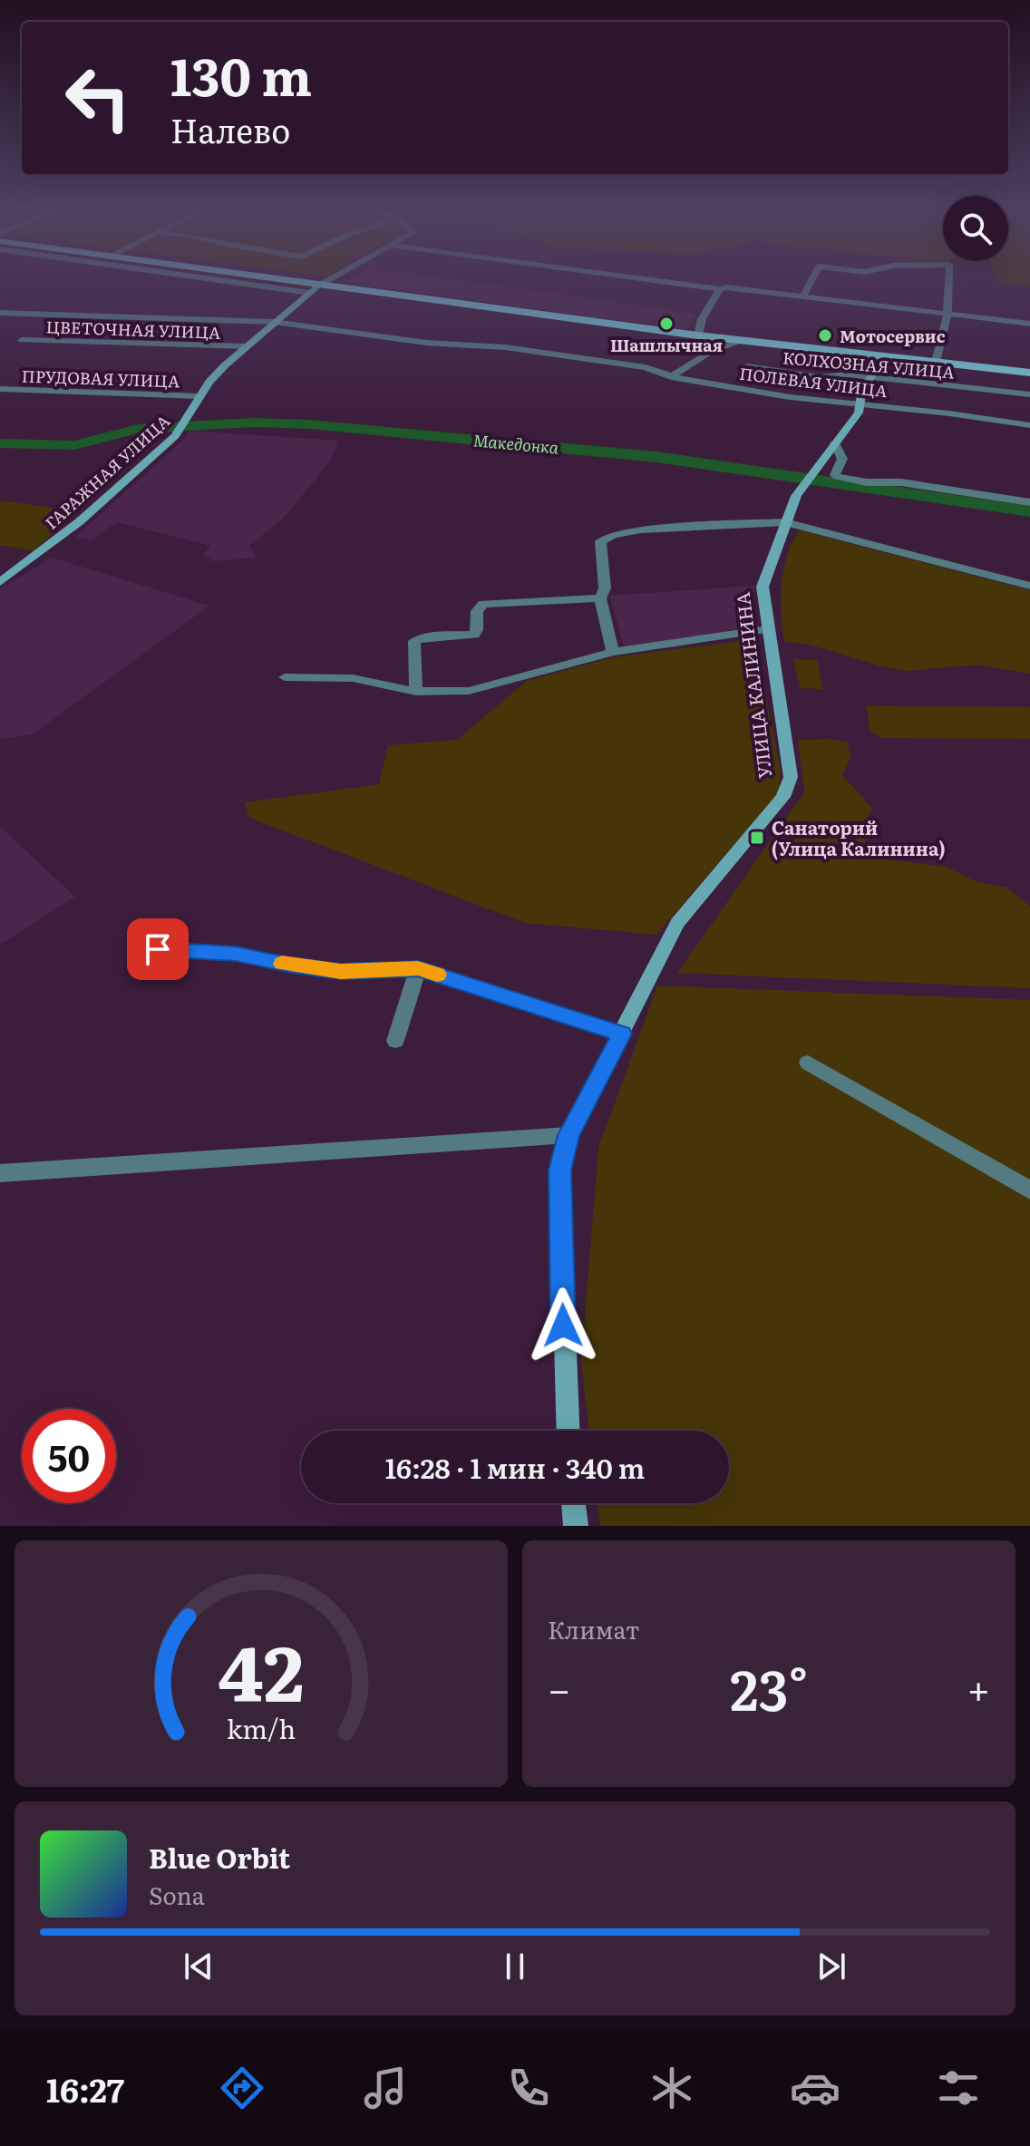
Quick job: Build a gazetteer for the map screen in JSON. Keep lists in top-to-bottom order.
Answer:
{
  "streets": {
    "main road": ["ГАРАЖНАЯ УЛИЦА", "УЛИЦА КАЛИНИНА"],
    "street": [
      "ЦВЕТОЧНАЯ УЛИЦА",
      "КОЛХОЗНАЯ УЛИЦА",
      "ПРУДОВАЯ УЛИЦА",
      "ПОЛЕВАЯ УЛИЦА"
    ]
  },
  "crossings": [
    ["ЦВЕТОЧНАЯ УЛИЦА", "ГАРАЖНАЯ УЛИЦА"],
    ["ПРУДОВАЯ УЛИЦА", "ГАРАЖНАЯ УЛИЦА"],
    ["ПОЛЕВАЯ УЛИЦА", "УЛИЦА КАЛИНИНА"]
  ],
  "water": ["Македонка"],
  "places": {
    "other": ["Шашлычная", "Мотосервис"],
    "transit": ["Санаторий (Улица Калинина)"]
  },
  "page": {
    "turn": ["130 m", "Налево"],
    "limit": "50",
    "trip": "16:28 · 1 мин · 340 m",
    "tile": "Климат",
    "heat": ["−", "23°", "+"],
    "song": ["Blue Orbit", "Sona"],
    "tabs": "16:27",
    "gauge": ["42", "km/h"]
  }
}
